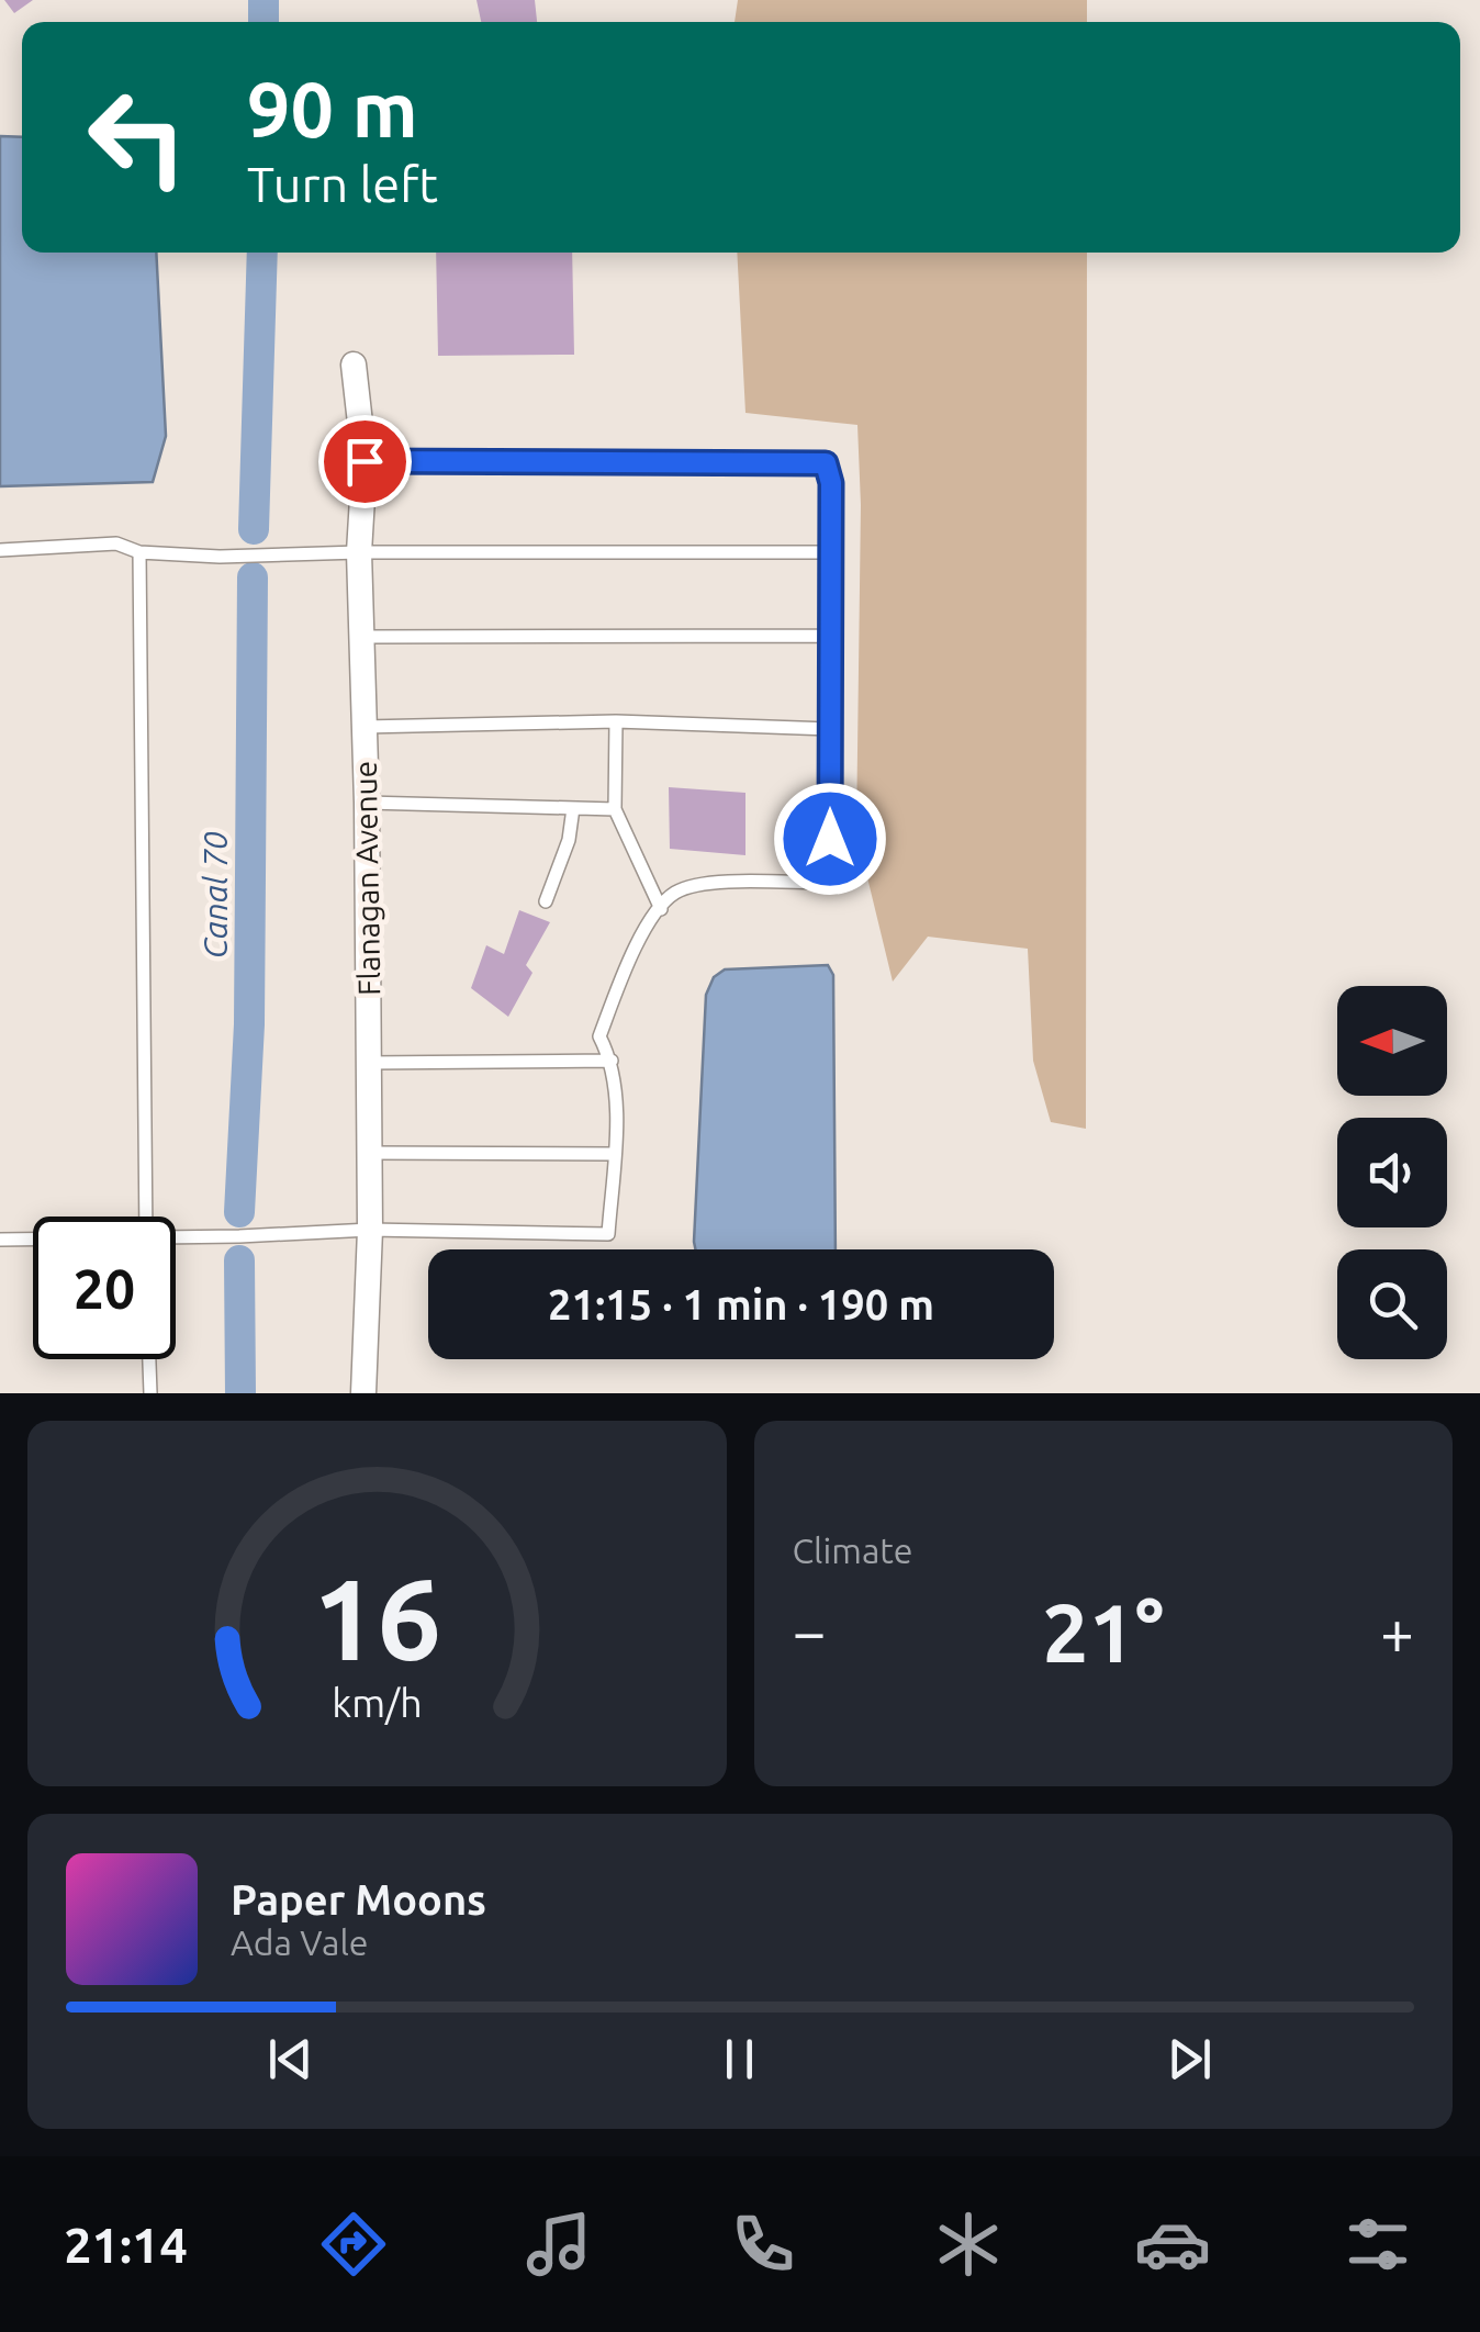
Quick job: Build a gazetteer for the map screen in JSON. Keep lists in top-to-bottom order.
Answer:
{
  "streets": {
    "street": ["Flanagan Avenue"]
  },
  "water": ["Canal 70"],
  "north": "left",
  "page": {
    "turn": ["90 m", "Turn left"],
    "limit": "20",
    "trip": "21:15 · 1 min · 190 m",
    "tile": "Climate",
    "heat": ["−", "21°", "+"],
    "song": ["Paper Moons", "Ada Vale"],
    "tabs": "21:14",
    "gauge": ["16", "km/h"]
  }
}
